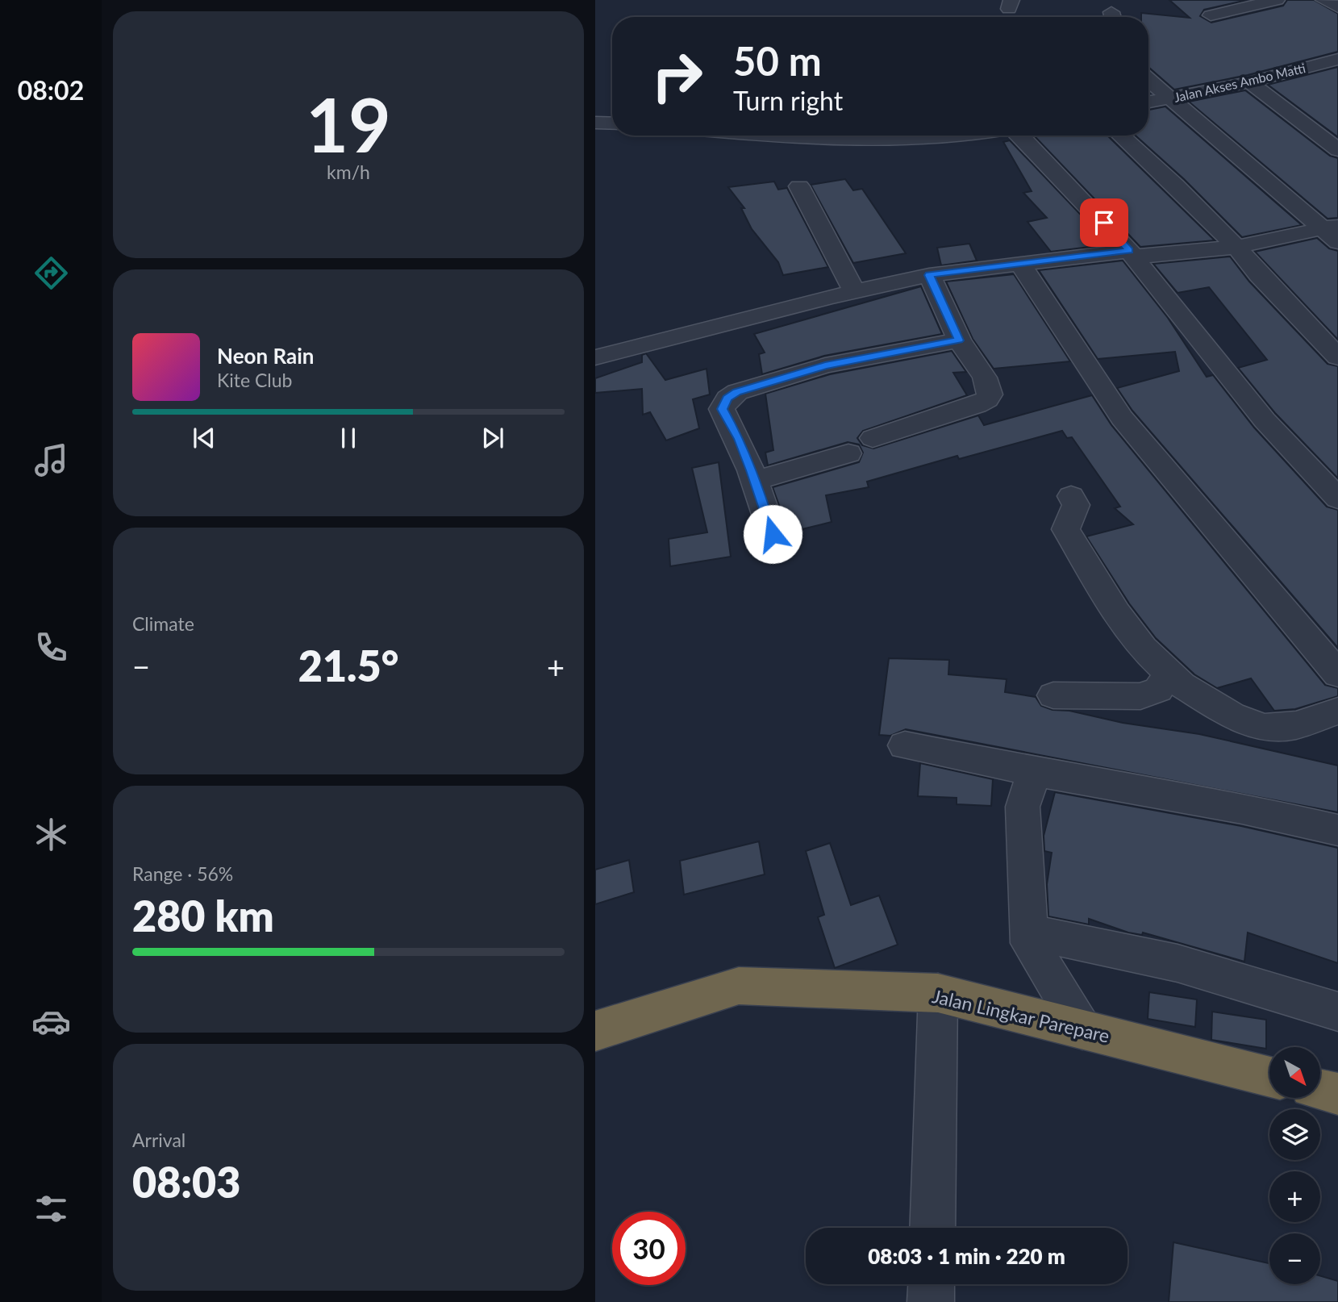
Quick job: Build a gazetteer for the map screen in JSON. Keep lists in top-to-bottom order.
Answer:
{
  "streets": {
    "highway": ["Jalan Lingkar Parepare"],
    "street": ["Jalan Akses Ambo Matti"]
  },
  "north": "bottom right",
  "page": {
    "tabs": "08:02",
    "tile": [
      ["19", "km/h"],
      "Climate",
      ["Range · 56%", "280 km"],
      ["Arrival", "08:03"]
    ],
    "turn": ["50 m", "Turn right"],
    "song": ["Neon Rain", "Kite Club"],
    "heat": ["−", "21.5°", "+"],
    "map_buttons": ["+", "−"],
    "limit": "30",
    "trip": "08:03 · 1 min · 220 m"
  }
}
